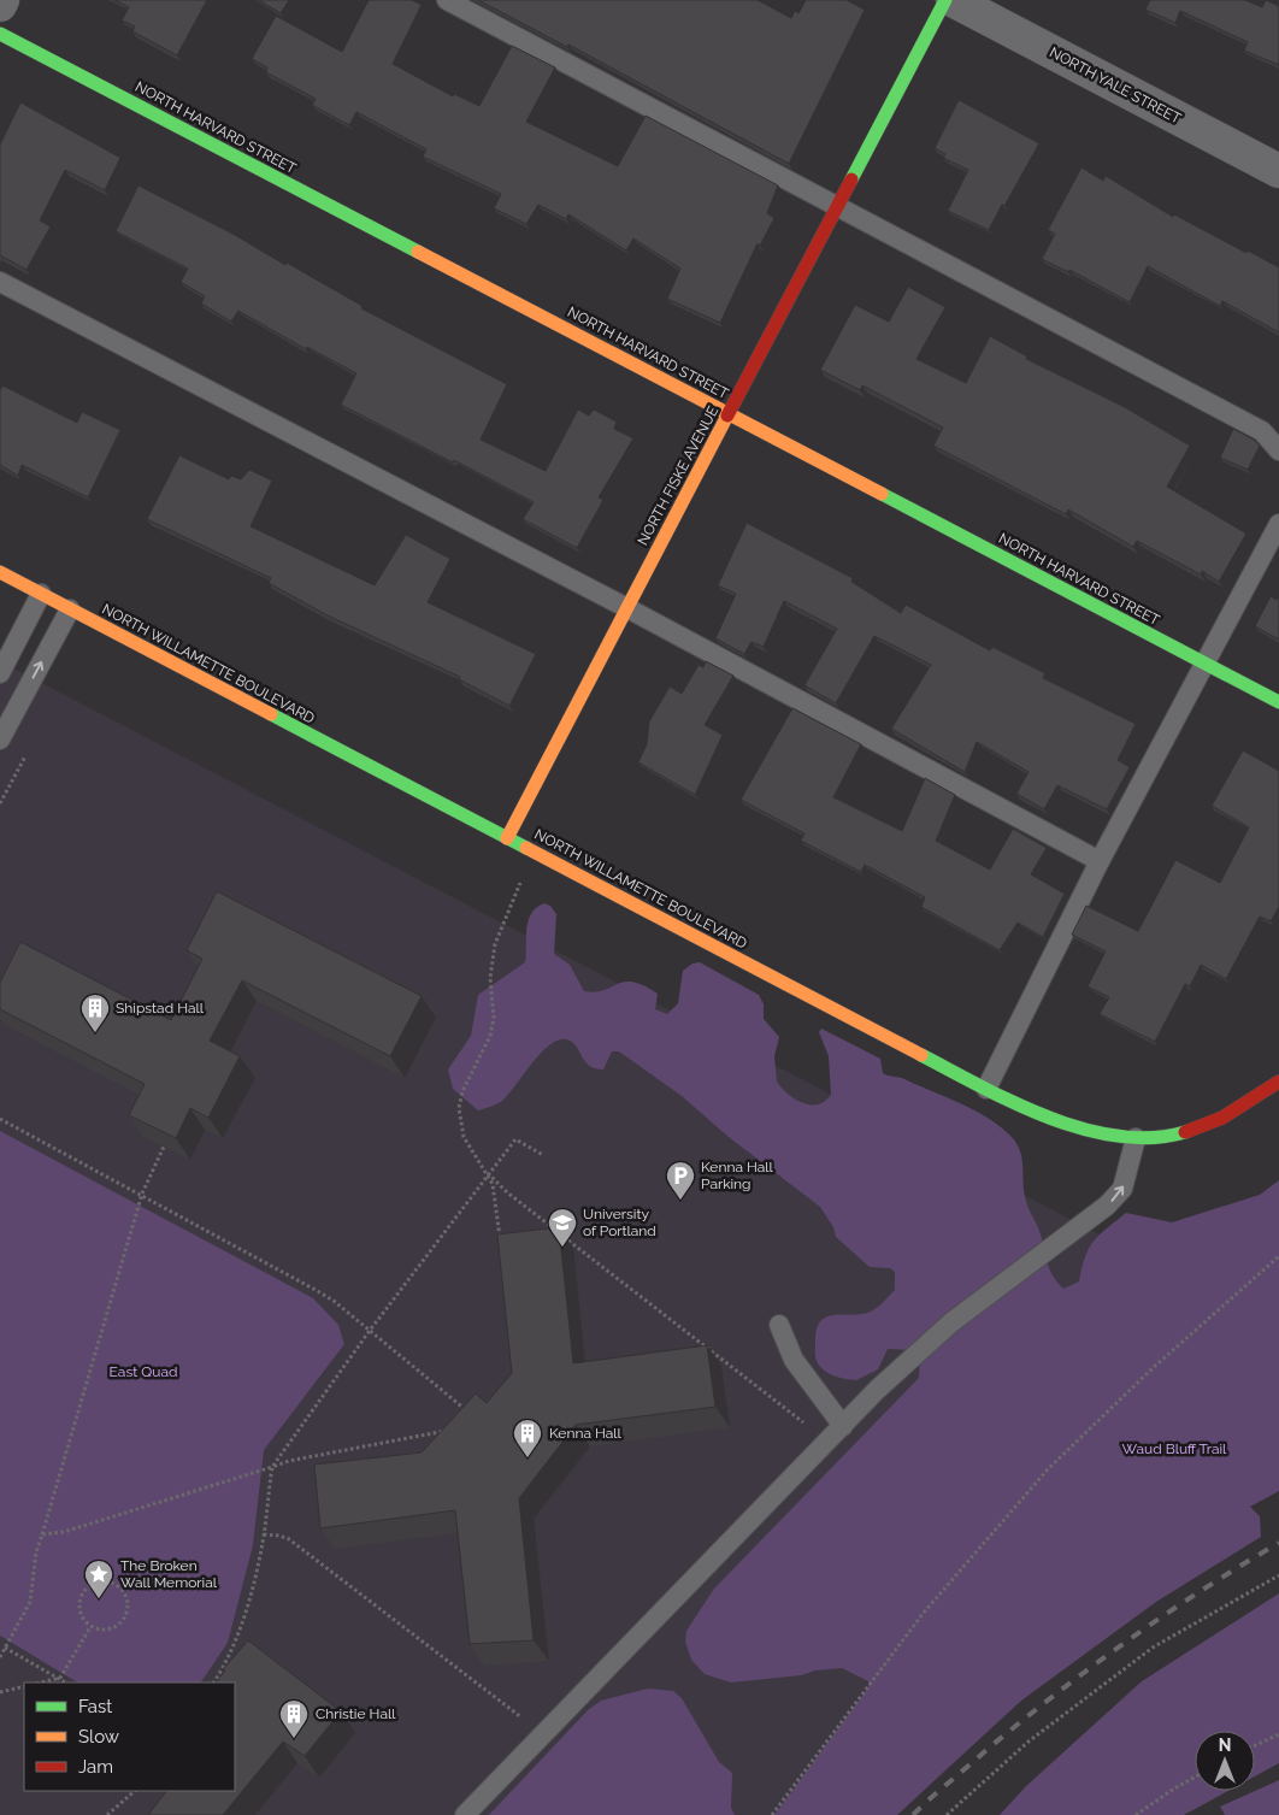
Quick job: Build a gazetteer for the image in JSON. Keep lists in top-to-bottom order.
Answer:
{
  "streets": {
    "street": [
      "NORTH YALE STREET",
      "NORTH HARVARD STREET",
      "NORTH FISKE AVENUE",
      "NORTH WILLAMETTE BOULEVARD"
    ]
  },
  "crossings": [
    ["NORTH HARVARD STREET", "NORTH FISKE AVENUE"],
    ["NORTH FISKE AVENUE", "NORTH WILLAMETTE BOULEVARD"]
  ],
  "parks": ["East Quad", "Waud Bluff Trail"],
  "places": {
    "building": ["Shipstad Hall", "Kenna Hall", "Christie Hall"],
    "parking": ["Kenna Hall Parking"],
    "school or university": ["University of Portland"],
    "place": ["The Broken Wall Memorial"]
  },
  "legend": ["Fast", "Slow", "Jam"],
  "north": "top"
}
